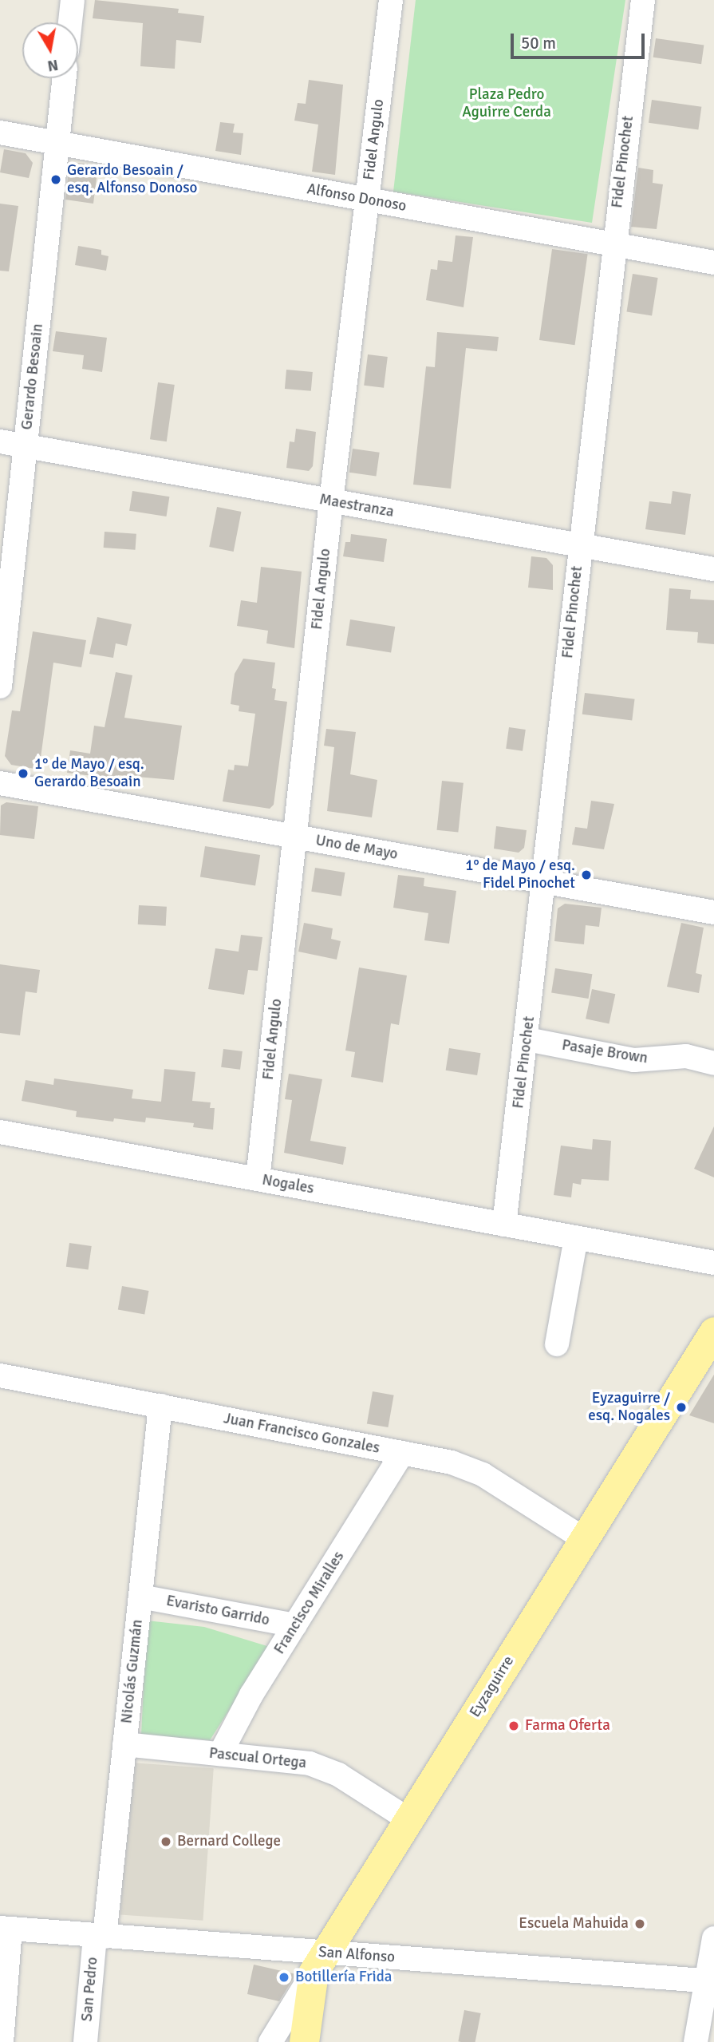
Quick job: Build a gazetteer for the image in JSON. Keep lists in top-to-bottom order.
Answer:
{
  "streets": {
    "main road": ["Eyzaguirre"],
    "street": [
      "Fidel Angulo",
      "Fidel Pinochet",
      "Alfonso Donoso",
      "Gerardo Besoain",
      "Maestranza",
      "Uno de Mayo",
      "Pasaje Brown",
      "Nogales",
      "Juan Francisco Gonzales",
      "Francisco Miralles",
      "Evaristo Garrido",
      "Nicolás Guzmán",
      "Pascual Ortega",
      "San Alfonso",
      "San Pedro"
    ]
  },
  "crossings": [
    ["Fidel Angulo", "Alfonso Donoso"],
    ["Fidel Angulo", "Maestranza"],
    ["Fidel Angulo", "Uno de Mayo"],
    ["Fidel Angulo", "Nogales"],
    ["Fidel Pinochet", "Alfonso Donoso"],
    ["Fidel Pinochet", "Maestranza"],
    ["Fidel Pinochet", "Uno de Mayo"],
    ["Fidel Pinochet", "Pasaje Brown"],
    ["Fidel Pinochet", "Nogales"],
    ["Alfonso Donoso", "Gerardo Besoain"],
    ["Gerardo Besoain", "Maestranza"],
    ["Juan Francisco Gonzales", "Francisco Miralles"],
    ["Juan Francisco Gonzales", "Nicolás Guzmán"],
    ["Juan Francisco Gonzales", "Eyzaguirre"],
    ["Francisco Miralles", "Evaristo Garrido"],
    ["Francisco Miralles", "Pascual Ortega"],
    ["Evaristo Garrido", "Nicolás Guzmán"],
    ["Nicolás Guzmán", "Pascual Ortega"],
    ["Nicolás Guzmán", "San Alfonso"],
    ["Nicolás Guzmán", "San Pedro"],
    ["Eyzaguirre", "Pascual Ortega"],
    ["Eyzaguirre", "San Alfonso"],
    ["San Alfonso", "San Pedro"]
  ],
  "parks": ["Plaza Pedro Aguirre Cerda"],
  "places": [
    "Gerardo Besoain / esq. Alfonso Donoso",
    "1° de Mayo / esq. Gerardo Besoain",
    "1° de Mayo / esq. Fidel Pinochet",
    "Eyzaguirre / esq. Nogales",
    "Farma Oferta",
    "Bernard College",
    "Escuela Mahuida",
    "Botillería Frida"
  ],
  "scale_bar": "50 m",
  "north": "bottom"
}
